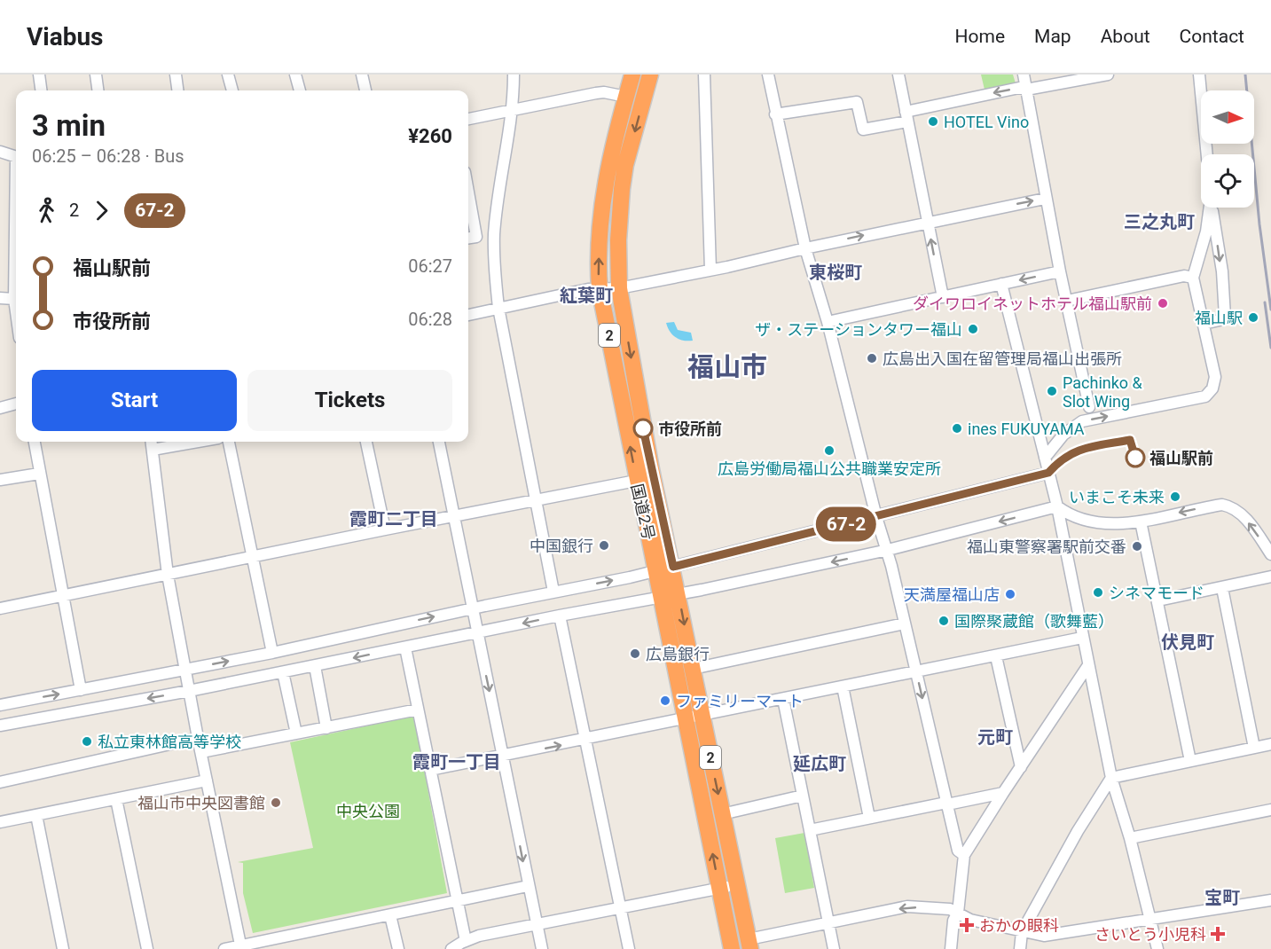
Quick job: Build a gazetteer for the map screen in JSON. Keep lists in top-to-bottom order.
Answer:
{
  "streets": {
    "highway": ["2", "国道2号"]
  },
  "districts": [
    "三之丸町",
    "東桜町",
    "紅葉町",
    "福山市",
    "霞町二丁目",
    "伏見町",
    "元町",
    "霞町一丁目",
    "延広町",
    "宝町"
  ],
  "parks": ["中央公園"],
  "places": {
    "other": [
      "HOTEL Vino",
      "ダイワロイネットホテル福山駅前",
      "福山駅",
      "ザ・ステーションタワー福山",
      "広島出入国在留管理局福山出張所",
      "Pachinko & Slot Wing",
      "市役所前",
      "ines FUKUYAMA",
      "広島労働局福山公共職業安定所",
      "福山駅前",
      "いまこそ未来",
      "中国銀行",
      "福山東警察署駅前交番",
      "シネマモード",
      "天満屋福山店",
      "国際聚蔵館（歌舞藍）",
      "広島銀行",
      "ファミリーマート",
      "私立東林館高等学校",
      "福山市中央図書館"
    ],
    "health": ["おかの眼科", "さいとう小児科"]
  },
  "lines": ["bus line 67-2"],
  "north": "right",
  "page": {
    "header": "Viabus",
    "nav": [
      "Home",
      "Map",
      "About",
      "Contact"
    ],
    "on_map": "67-2",
    "heading": ["3 min", "06:25 – 06:28 · Bus", "¥260"],
    "legs": ["2", "67-2"],
    "list": [
      {
        "name": "福山駅前",
        "value": "06:27"
      },
      {
        "name": "市役所前",
        "value": "06:28"
      }
    ],
    "buttons": ["Start", "Tickets"]
  }
}
